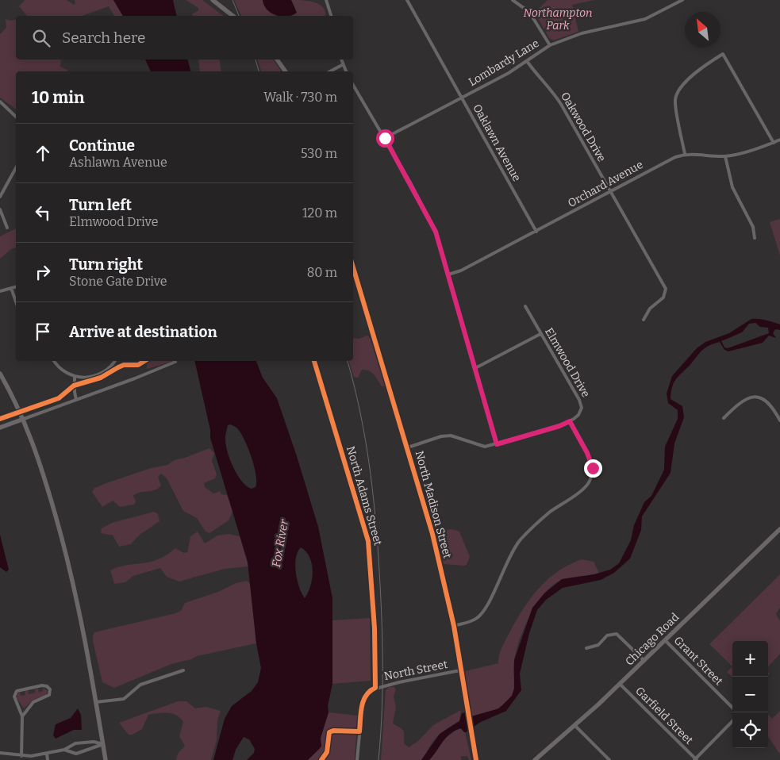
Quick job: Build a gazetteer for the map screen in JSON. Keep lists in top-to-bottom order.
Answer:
{
  "streets": {
    "main road": ["North Madison Street", "Chicago Road"],
    "street": [
      "Lombardy Lane",
      "Oakwood Drive",
      "Oaklawn Avenue",
      "Orchard Avenue",
      "Elmwood Drive",
      "North Adams Street",
      "Grant Street",
      "North Street",
      "Garfield Street"
    ]
  },
  "crossings": [
    ["Lombardy Lane", "Oakwood Drive"],
    ["Lombardy Lane", "Oaklawn Avenue"],
    ["Oakwood Drive", "Orchard Avenue"],
    ["Oaklawn Avenue", "Orchard Avenue"],
    ["North Adams Street", "North Street"],
    ["North Madison Street", "North Street"],
    ["Chicago Road", "Grant Street"],
    ["Chicago Road", "Garfield Street"]
  ],
  "water": ["Fox River"],
  "parks": ["Northampton Park"],
  "north": "top left",
  "page": {
    "search": "Search here",
    "heading": ["10 min", "Walk · 730 m"],
    "list": [
      ["Continue", "Ashlawn Avenue", "530 m"],
      ["Turn left", "Elmwood Drive", "120 m"],
      ["Turn right", "Stone Gate Drive", "80 m"],
      "Arrive at destination"
    ],
    "map_buttons": ["+", "−"]
  }
}
